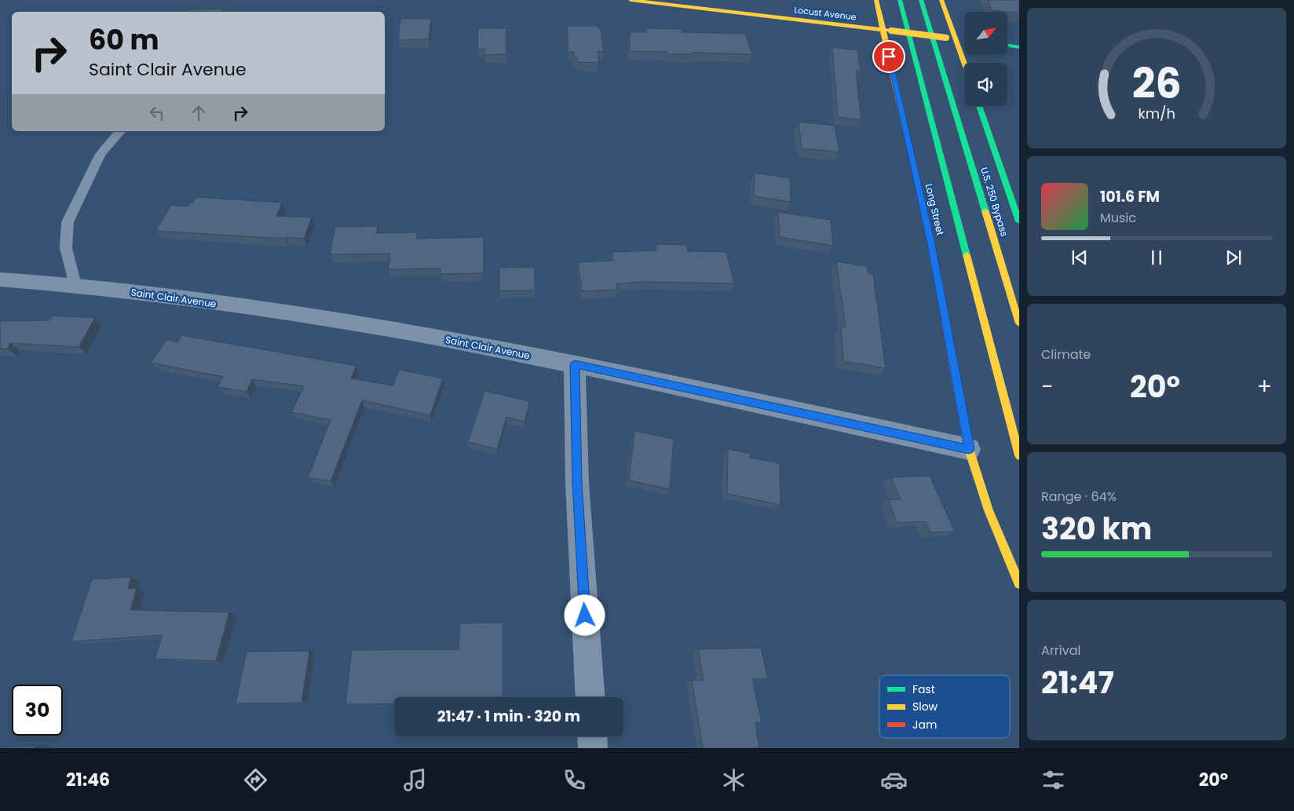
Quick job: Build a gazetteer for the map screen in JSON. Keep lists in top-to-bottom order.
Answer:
{
  "streets": {
    "main road": ["Locust Avenue", "U.S. 250 Bypass", "Long Street"],
    "street": ["Saint Clair Avenue"]
  },
  "crossings": [
    ["Locust Avenue", "Long Street"],
    ["Long Street", "Saint Clair Avenue"]
  ],
  "legend": ["Fast", "Slow", "Jam"],
  "north": "top right",
  "page": {
    "turn": ["60 m", "Saint Clair Avenue"],
    "song": ["101.6 FM", "Music"],
    "tile": [
      "Climate",
      ["Range · 64%", "320 km"],
      ["Arrival", "21:47"]
    ],
    "heat": ["−", "20°", "+"],
    "limit": "30",
    "trip": "21:47 · 1 min · 320 m",
    "tabs": ["21:46", "20°"],
    "gauge": ["26", "km/h"]
  }
}
